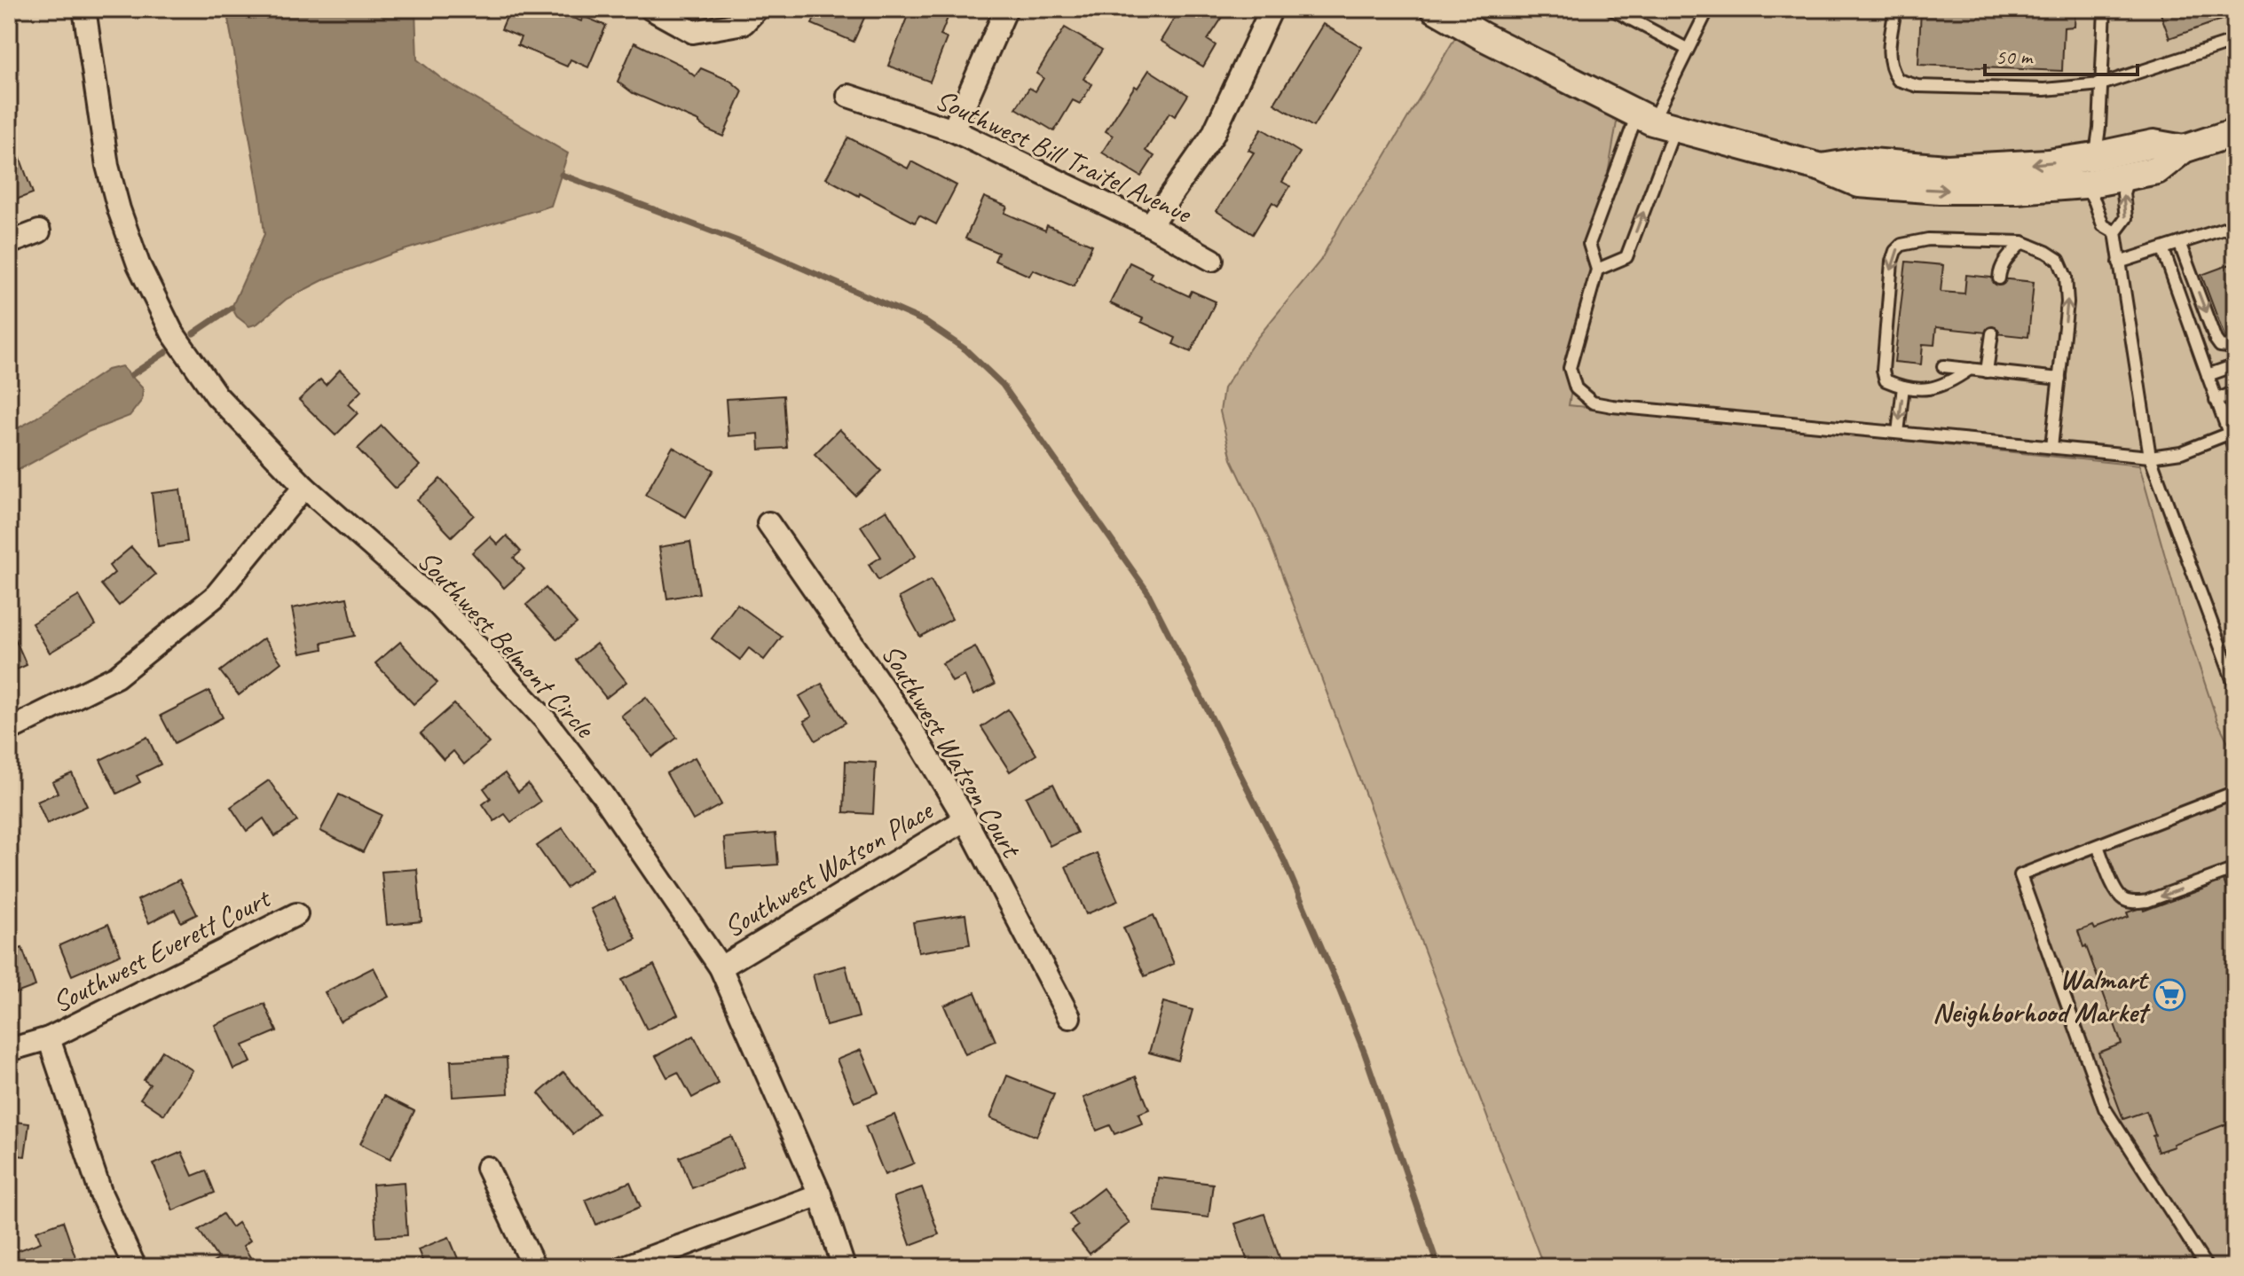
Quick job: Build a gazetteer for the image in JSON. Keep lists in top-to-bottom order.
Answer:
{
  "streets": {
    "street": [
      "Southwest Bill Traitel Avenue",
      "Southwest Belmont Circle",
      "Southwest Watson Court",
      "Southwest Watson Place",
      "Southwest Everett Court"
    ]
  },
  "crossings": [
    ["Southwest Belmont Circle", "Southwest Watson Place"],
    ["Southwest Watson Court", "Southwest Watson Place"]
  ],
  "places": {
    "supermarket": ["Walmart Neighborhood Market"]
  },
  "scale_bar": "50 m"
}
